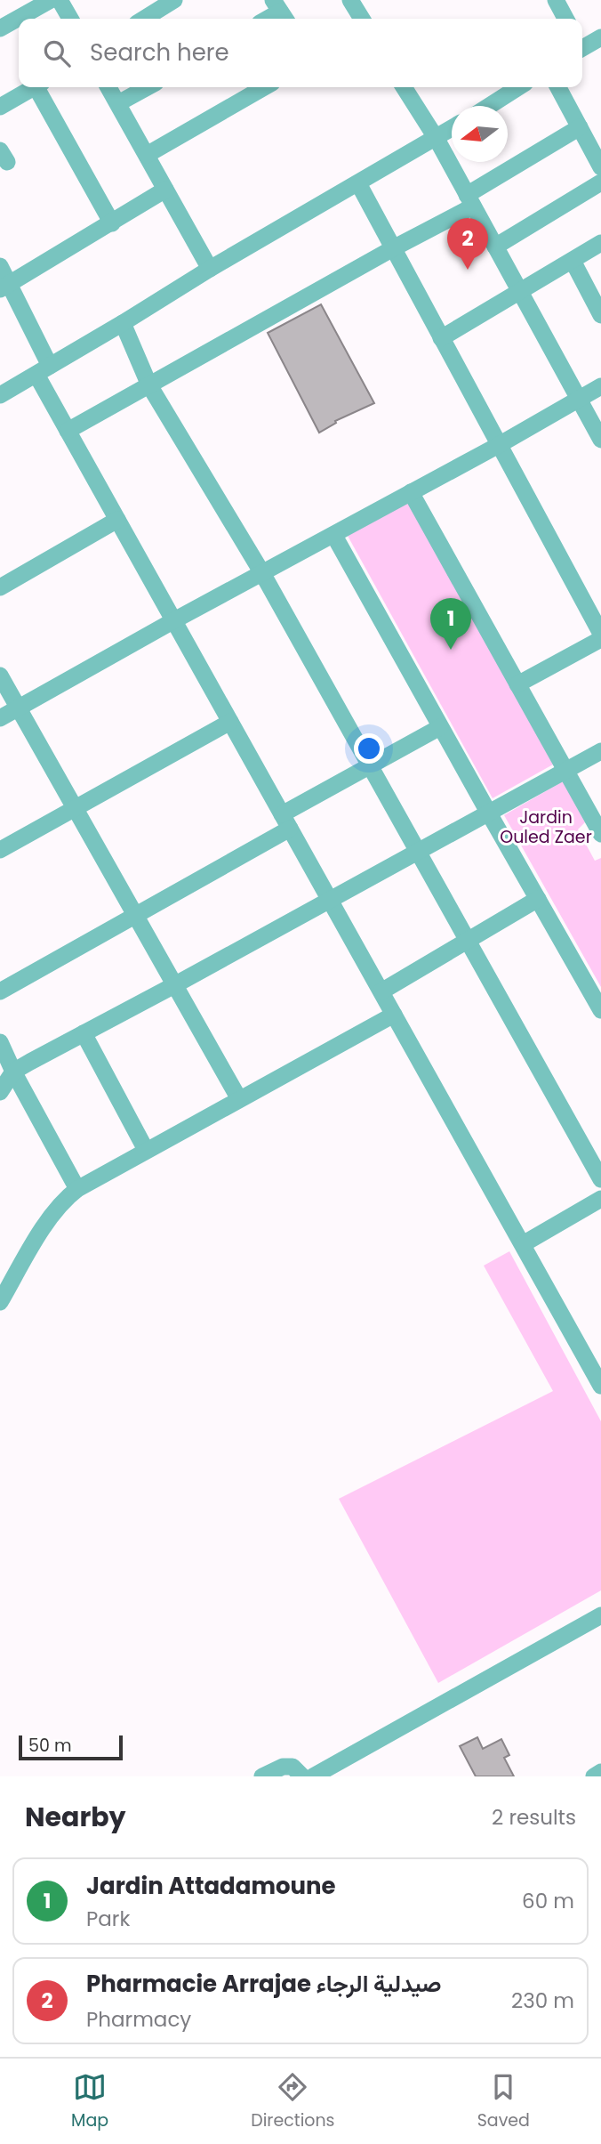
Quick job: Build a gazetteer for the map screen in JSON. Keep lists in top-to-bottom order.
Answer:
{
  "parks": ["Jardin Ouled Zaer"],
  "scale_bar": "50 m",
  "north": "left",
  "page": {
    "search": "Search here",
    "pins": ["2", "1"],
    "scale": "50 m",
    "heading": ["Nearby", "2 results"],
    "list": [
      {
        "mark": "1",
        "name": "Jardin Attadamoune",
        "note": "Park",
        "value": "60 m"
      },
      {
        "mark": "2",
        "name": "Pharmacie Arrajae صيدلية الرجاء",
        "note": "Pharmacy",
        "value": "230 m"
      }
    ],
    "nav": ["Map", "Directions", "Saved"]
  }
}
